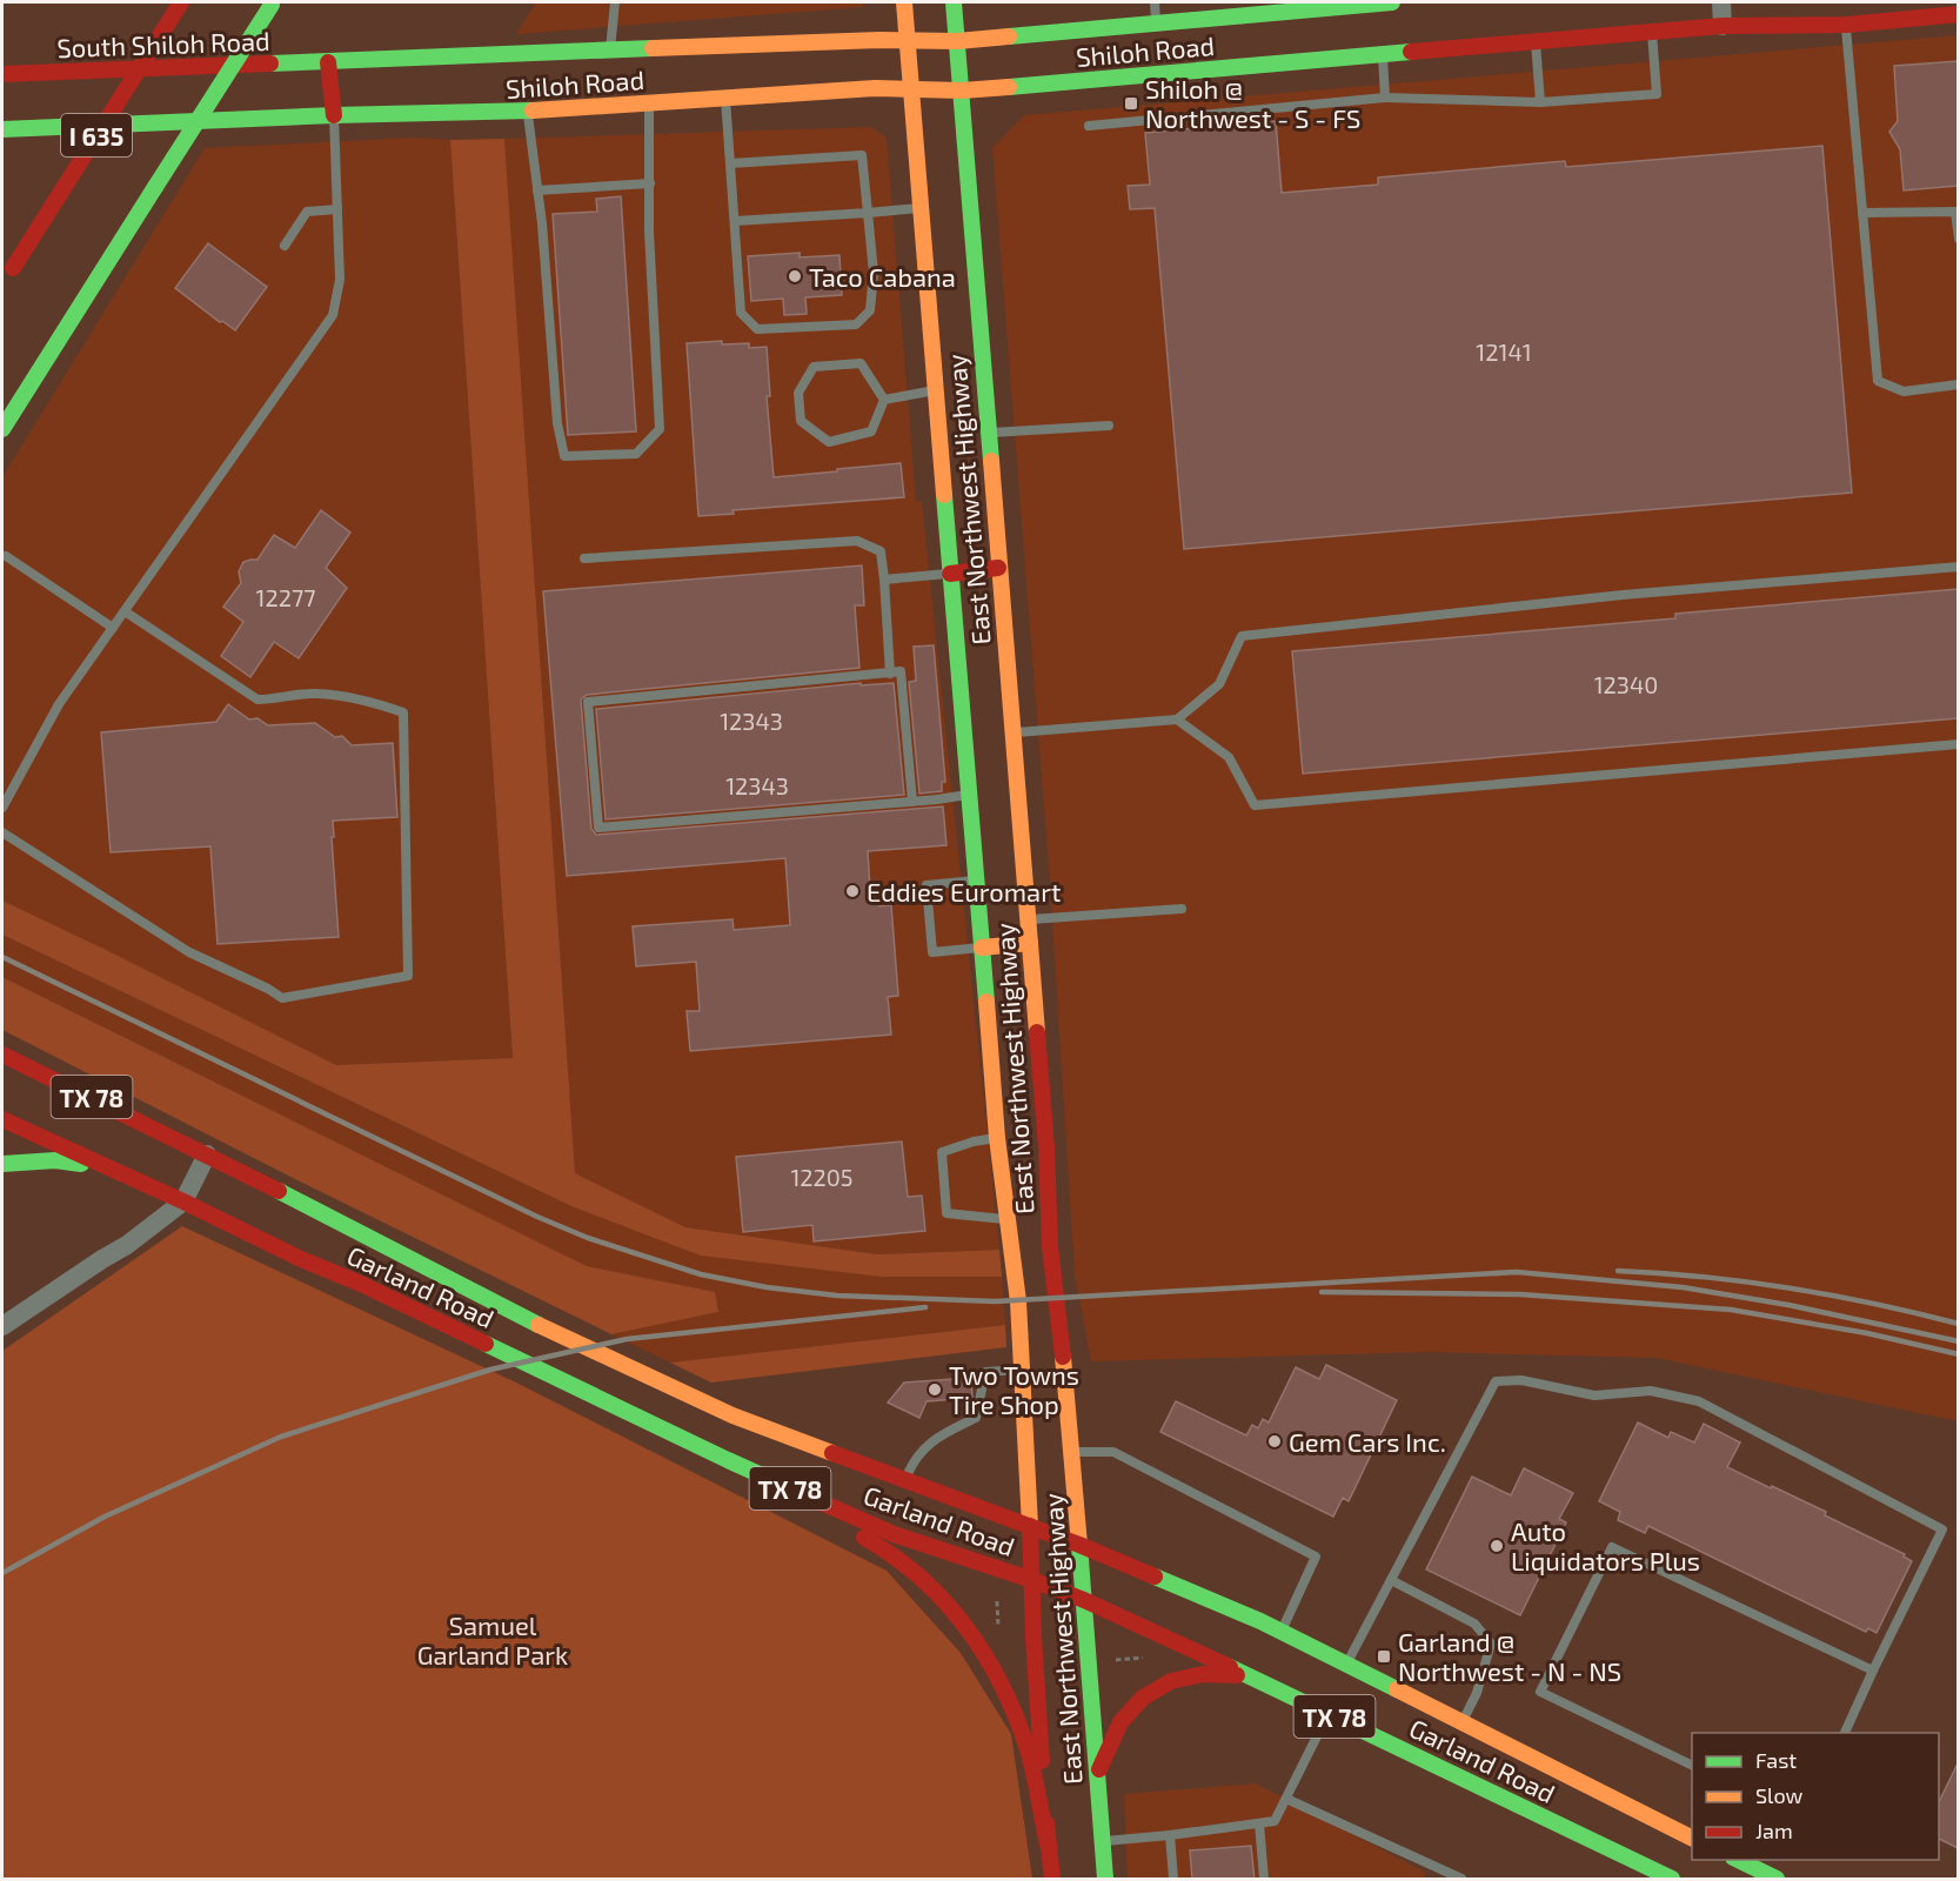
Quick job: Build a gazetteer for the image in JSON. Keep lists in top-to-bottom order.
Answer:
{
  "streets": {
    "main road": [
      "South Shiloh Road",
      "Shiloh Road",
      "I 635",
      "East Northwest Highway",
      "TX 78",
      "Garland Road"
    ]
  },
  "crossings": [
    ["South Shiloh Road", "Shiloh Road"],
    ["Shiloh Road", "East Northwest Highway"],
    ["East Northwest Highway", "Garland Road"],
    ["TX 78", "Garland Road"]
  ],
  "parks": ["Samuel Garland Park"],
  "places": {
    "transit": ["Shiloh @ Northwest - S - FS", "Garland @ Northwest - N - NS"],
    "other": [
      "Taco Cabana",
      "Eddies Euromart",
      "Two Towns Tire Shop",
      "Gem Cars Inc.",
      "Auto Liquidators Plus"
    ]
  },
  "house_numbers": [
    "12141",
    "12277",
    "12340",
    "12343",
    "12343",
    "12205"
  ],
  "legend": ["Fast", "Slow", "Jam"]
}
